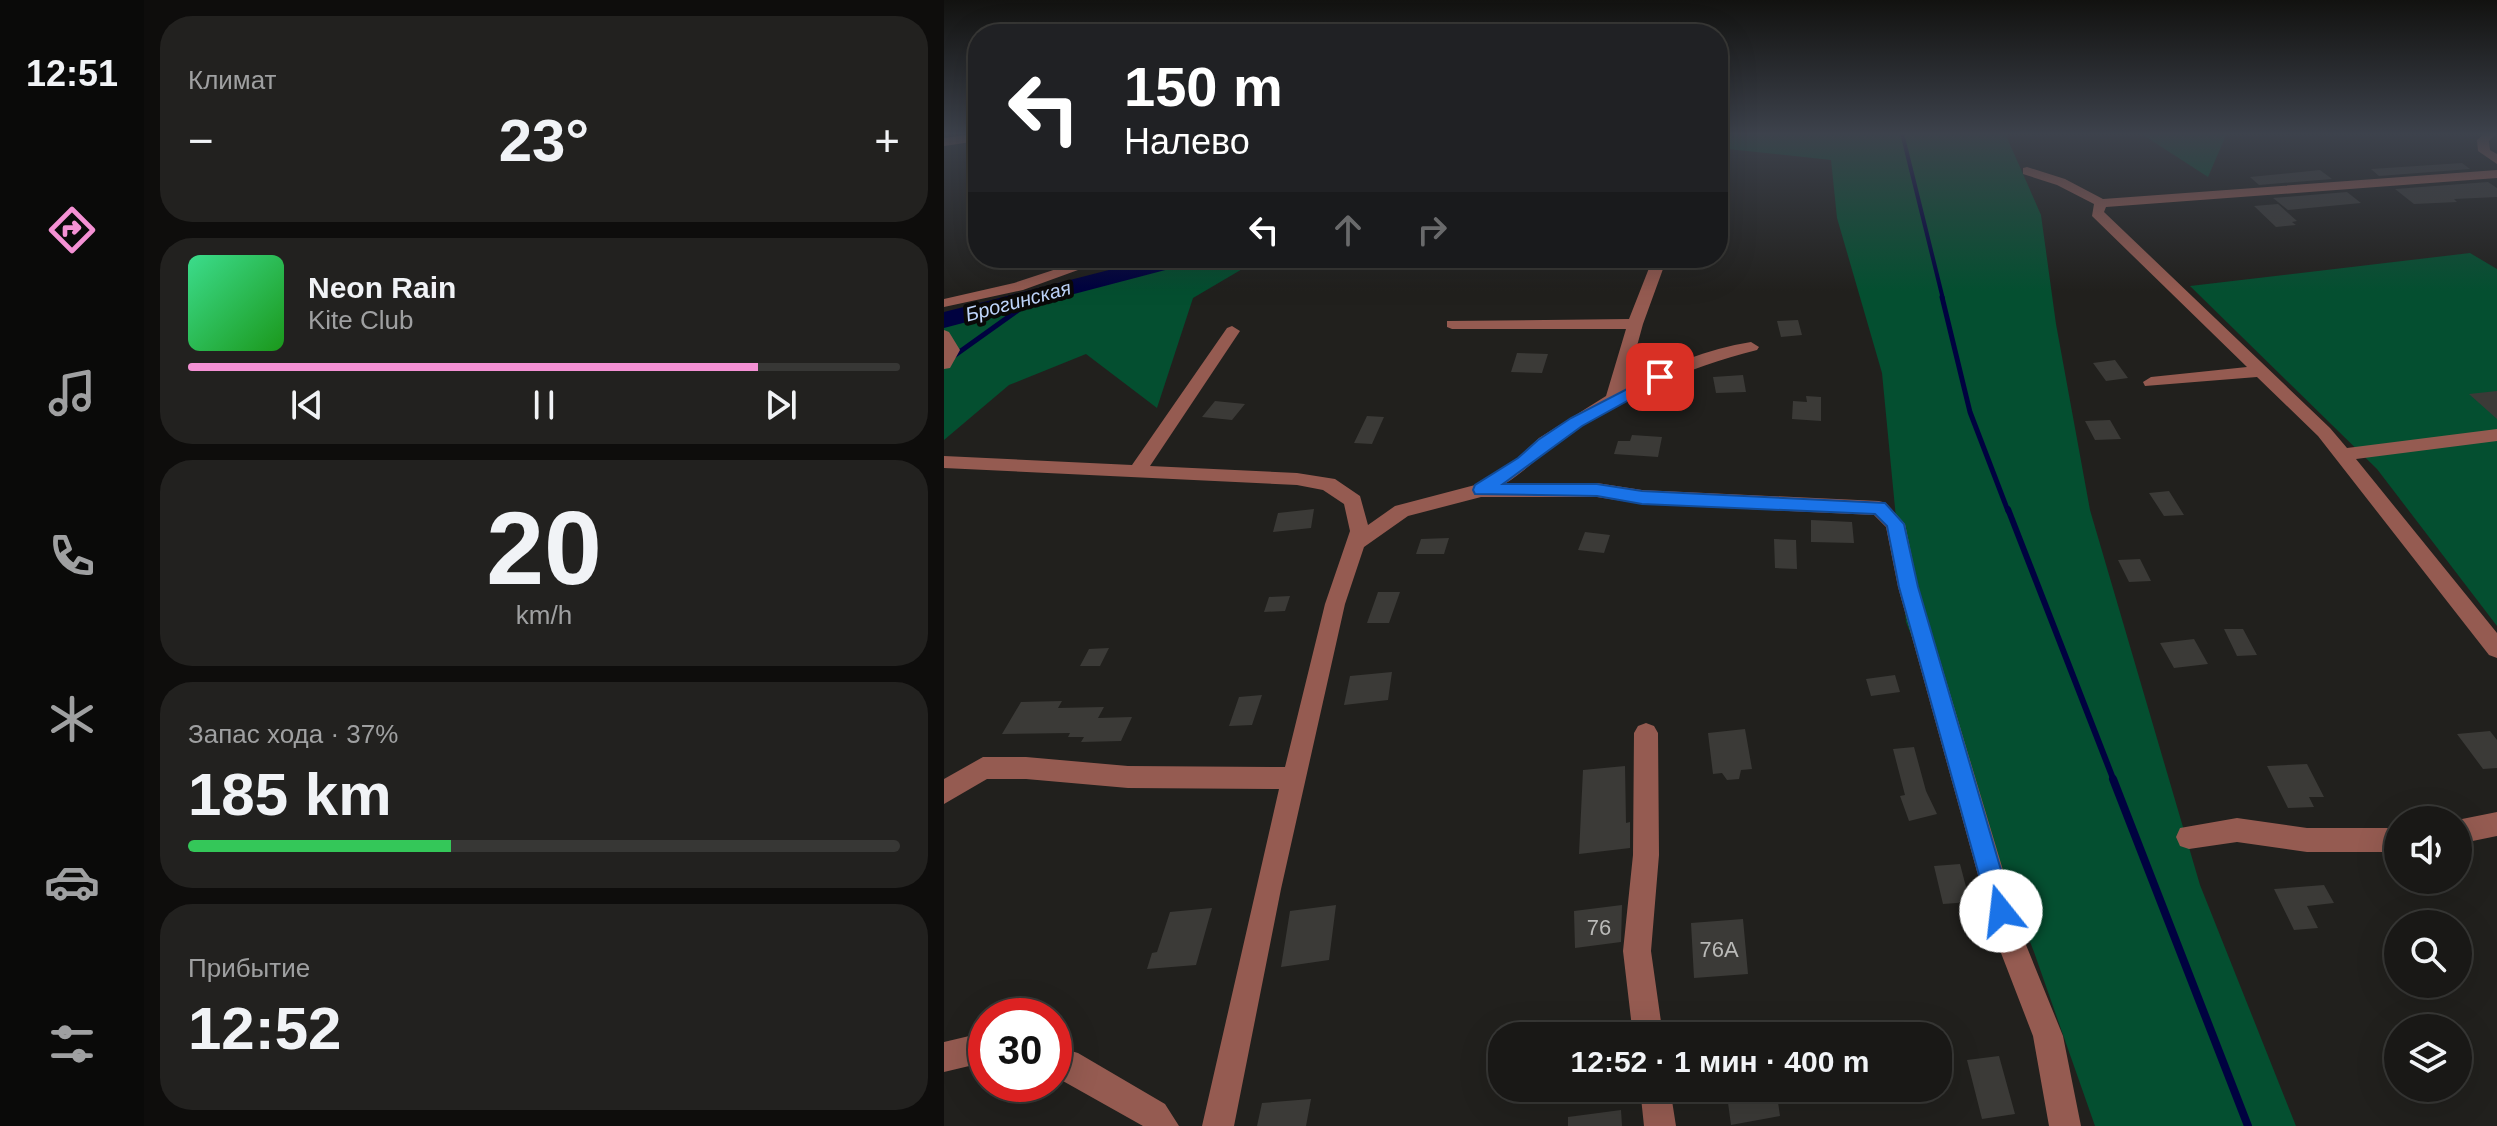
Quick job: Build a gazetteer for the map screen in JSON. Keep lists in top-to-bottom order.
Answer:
{
  "water": ["Брогинская"],
  "house_numbers": ["76", "76А"],
  "page": {
    "tabs": "12:51",
    "tile": [
      "Климат",
      ["20", "km/h"],
      ["Запас хода · 37%", "185 km"],
      ["Прибытие", "12:52"]
    ],
    "turn": ["150 m", "Налево"],
    "heat": ["−", "23°", "+"],
    "song": ["Neon Rain", "Kite Club"],
    "limit": "30",
    "trip": "12:52 · 1 мин · 400 m"
  }
}
